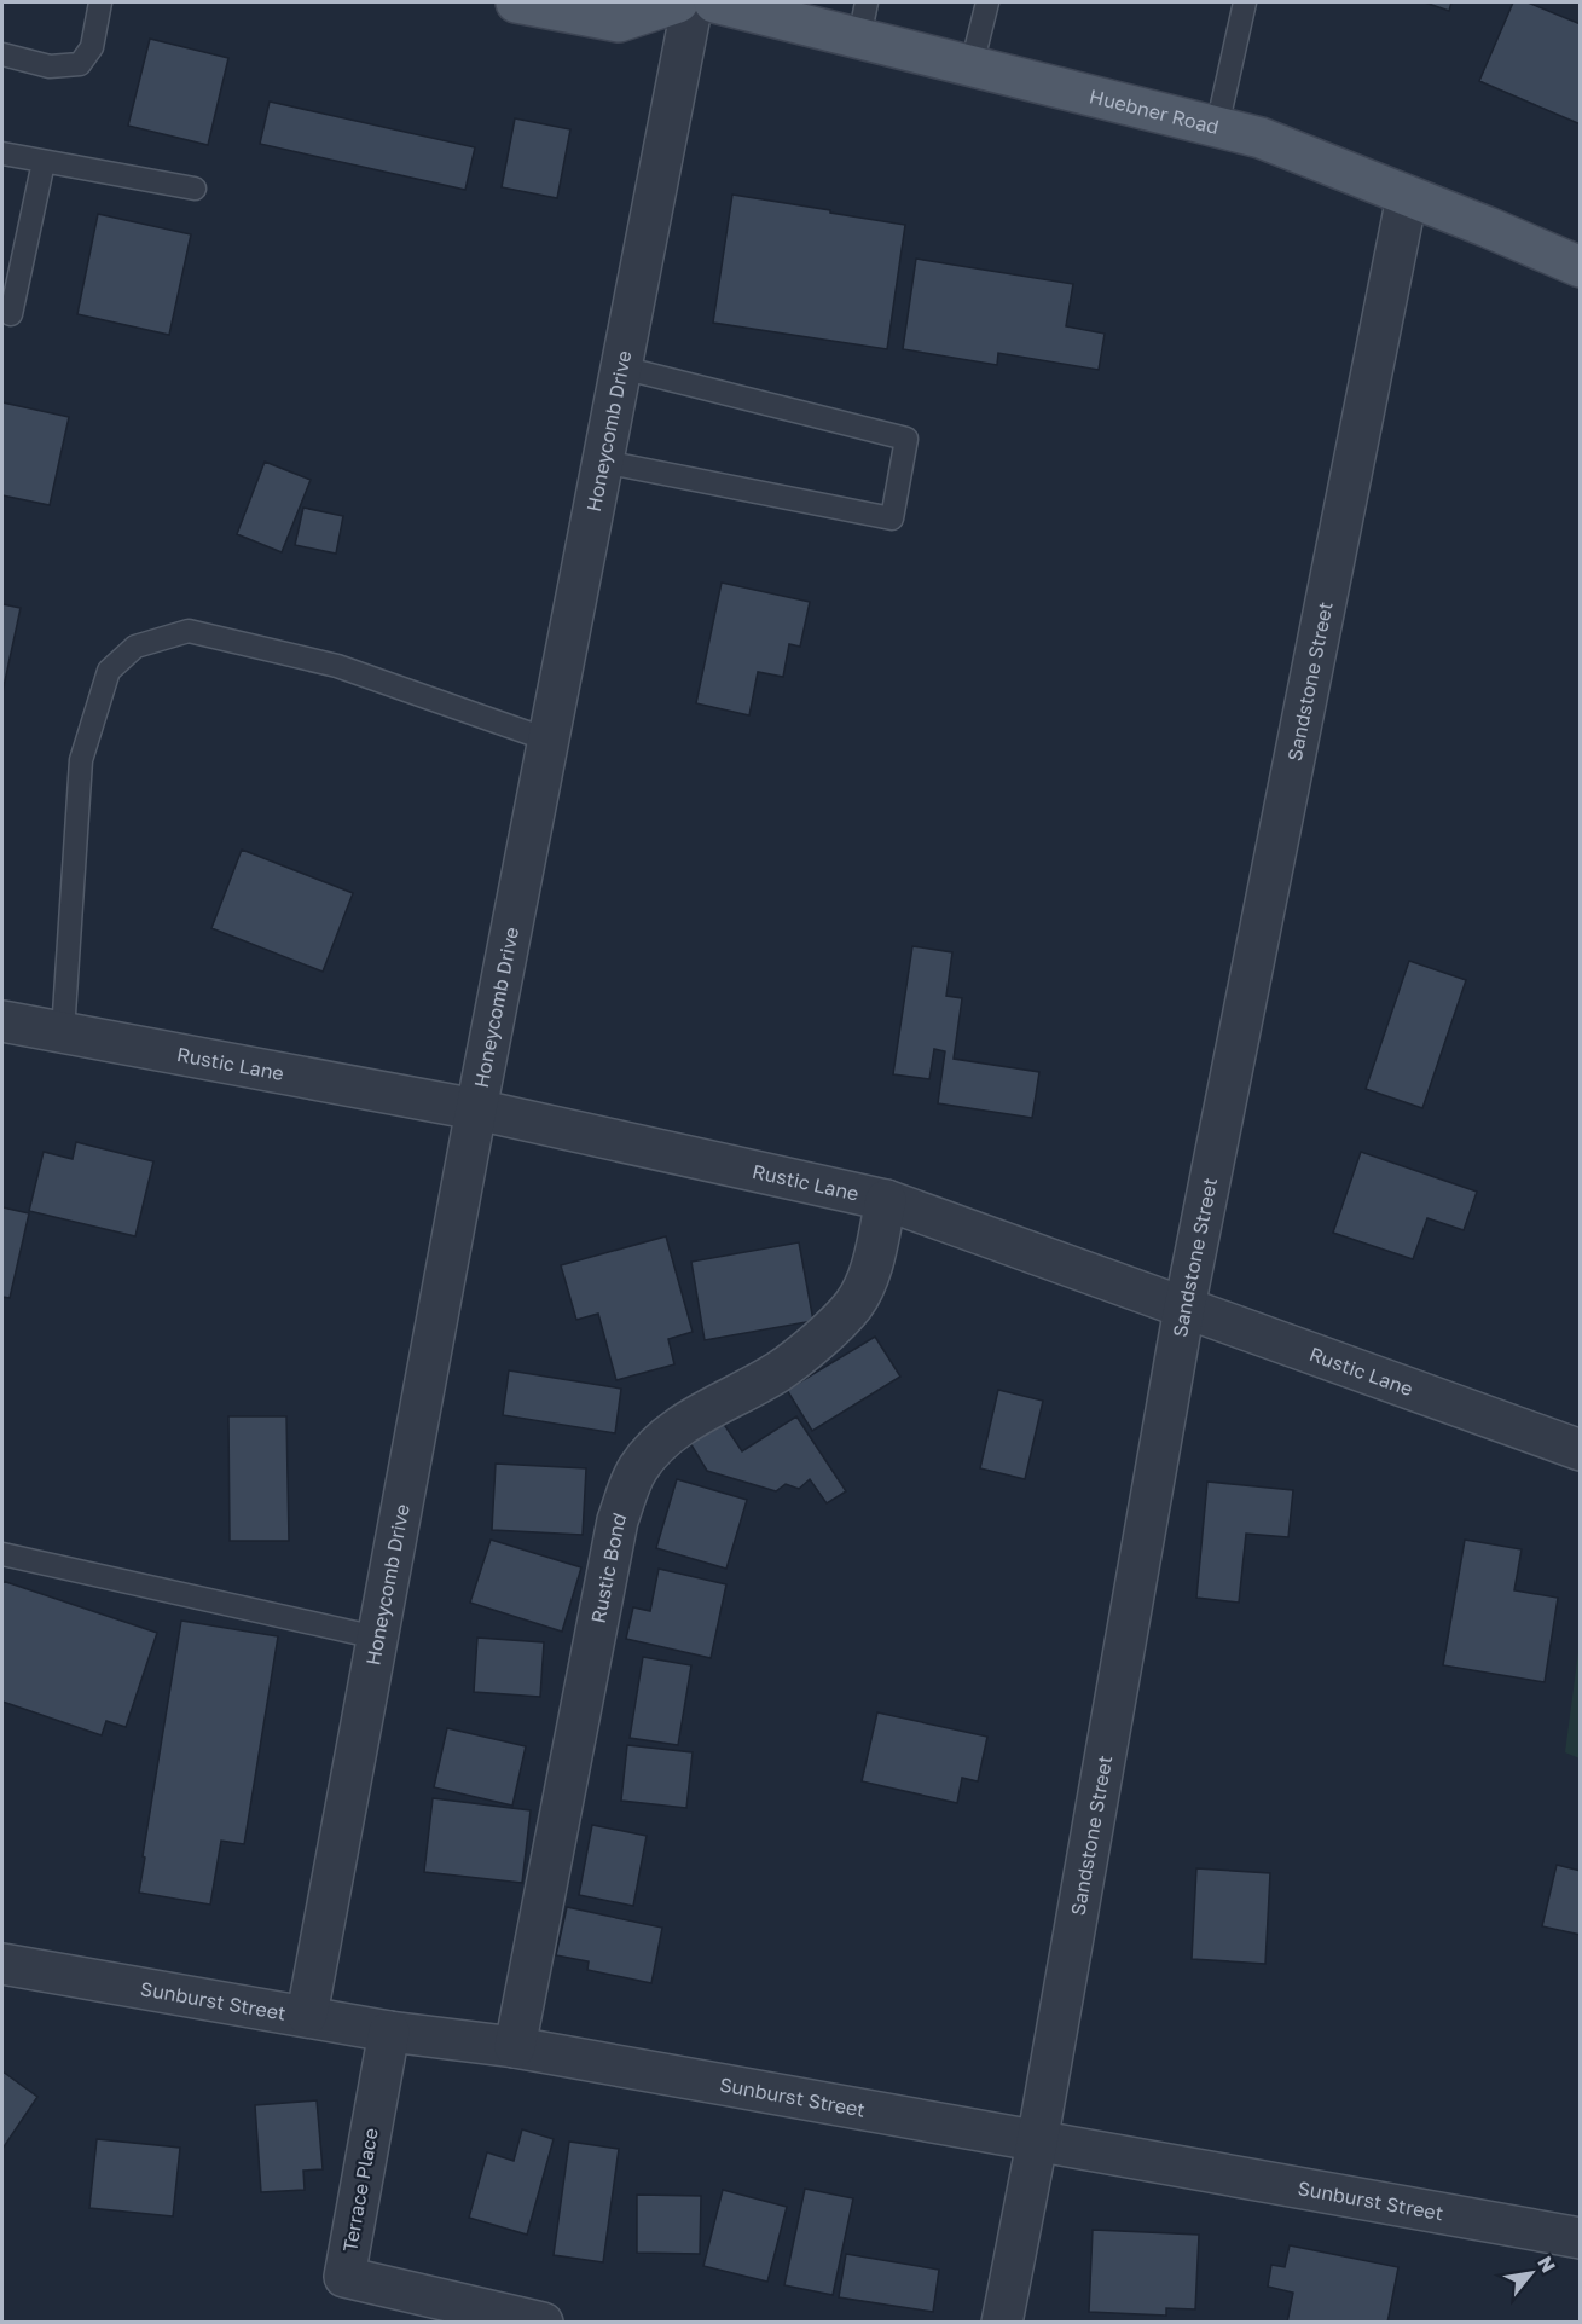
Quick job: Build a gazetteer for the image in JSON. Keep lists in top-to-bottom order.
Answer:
{
  "streets": {
    "main road": ["Huebner Road"],
    "street": [
      "Honeycomb Drive",
      "Sandstone Street",
      "Rustic Lane",
      "Rustic Bond",
      "Sunburst Street",
      "Terrace Place"
    ]
  },
  "crossings": [
    ["Huebner Road", "Sandstone Street"],
    ["Honeycomb Drive", "Rustic Lane"],
    ["Honeycomb Drive", "Sunburst Street"],
    ["Sandstone Street", "Rustic Lane"],
    ["Sandstone Street", "Sunburst Street"],
    ["Rustic Lane", "Rustic Bond"],
    ["Rustic Bond", "Sunburst Street"],
    ["Sunburst Street", "Terrace Place"]
  ],
  "north": "top right"
}
